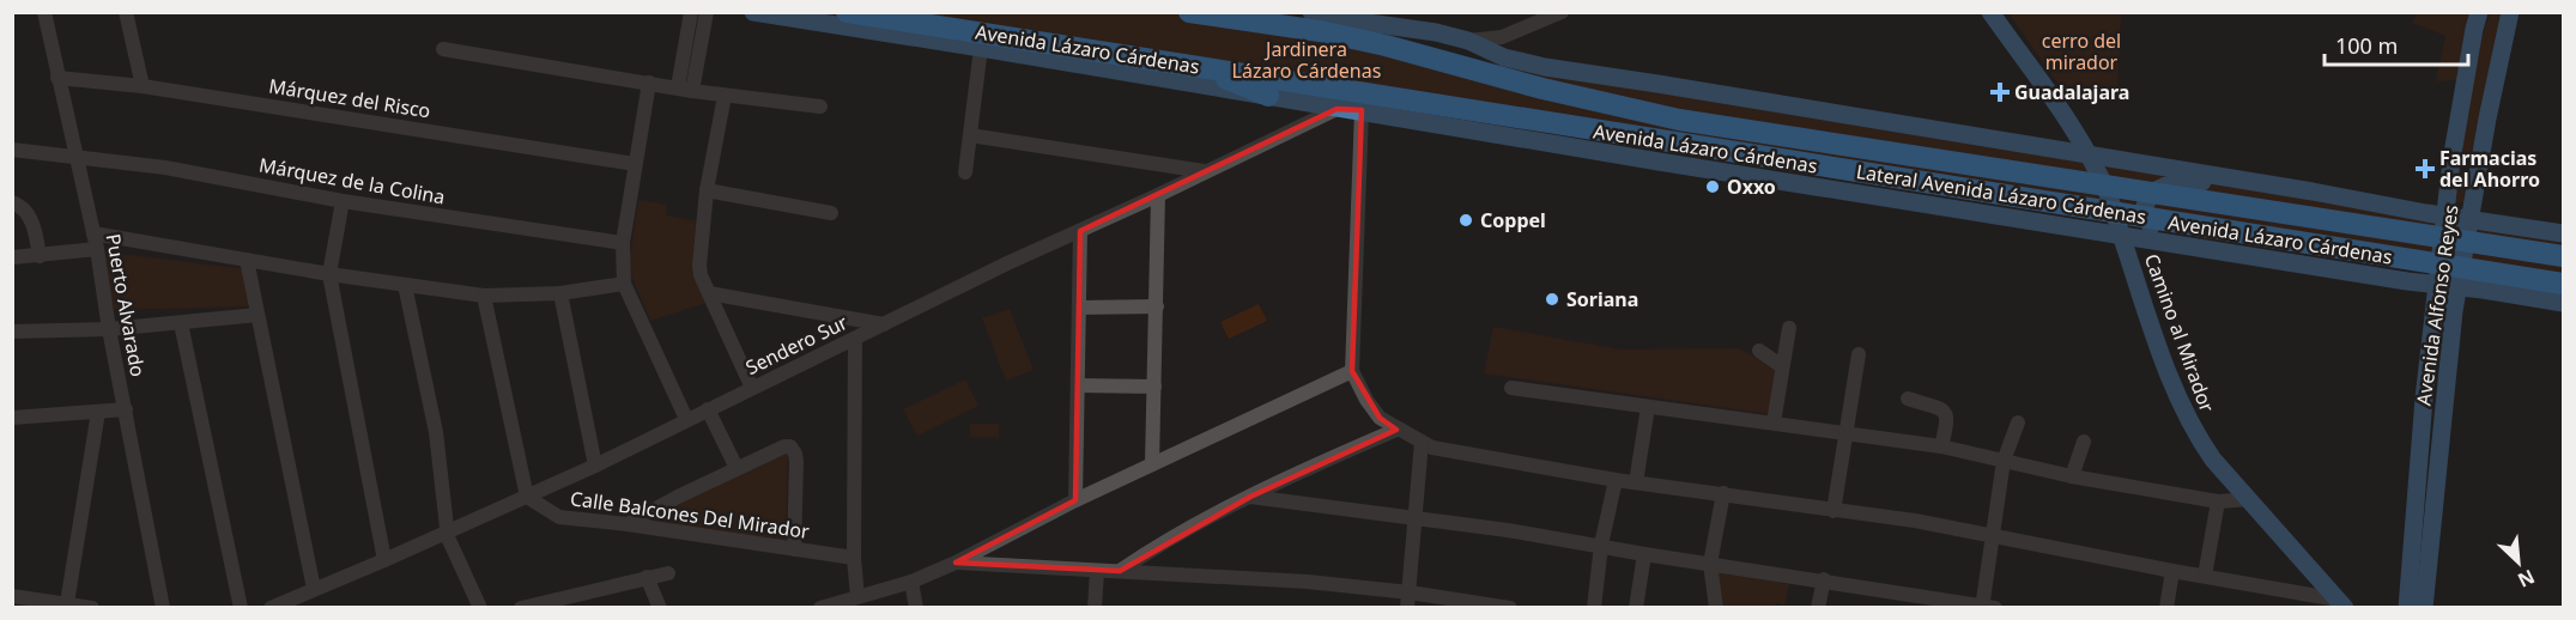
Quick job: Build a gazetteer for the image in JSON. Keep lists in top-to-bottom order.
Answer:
{
  "streets": {
    "highway": ["Avenida Lázaro Cárdenas"],
    "main road": ["Lateral Avenida Lázaro Cárdenas", "Avenida Alfonso Reyes", "Camino al Mirador"],
    "street": [
      "Márquez del Risco",
      "Márquez de la Colina",
      "Puerto Alvarado",
      "Sendero Sur",
      "Calle Balcones Del Mirador"
    ]
  },
  "crossings": [
    ["Avenida Lázaro Cárdenas", "Lateral Avenida Lázaro Cárdenas"],
    ["Márquez del Risco", "Puerto Alvarado"],
    ["Márquez de la Colina", "Puerto Alvarado"],
    ["Lateral Avenida Lázaro Cárdenas", "Avenida Alfonso Reyes"],
    ["Lateral Avenida Lázaro Cárdenas", "Camino al Mirador"],
    ["Lateral Avenida Lázaro Cárdenas", "Sendero Sur"],
    ["Sendero Sur", "Calle Balcones Del Mirador"]
  ],
  "parks": ["cerro del mirador", "Jardinera Lázaro Cárdenas"],
  "places": {
    "health": ["Guadalajara", "Farmacias del Ahorro"],
    "other": ["Oxxo", "Coppel", "Soriana"]
  },
  "scale_bar": "100 m",
  "north": "bottom right"
}
